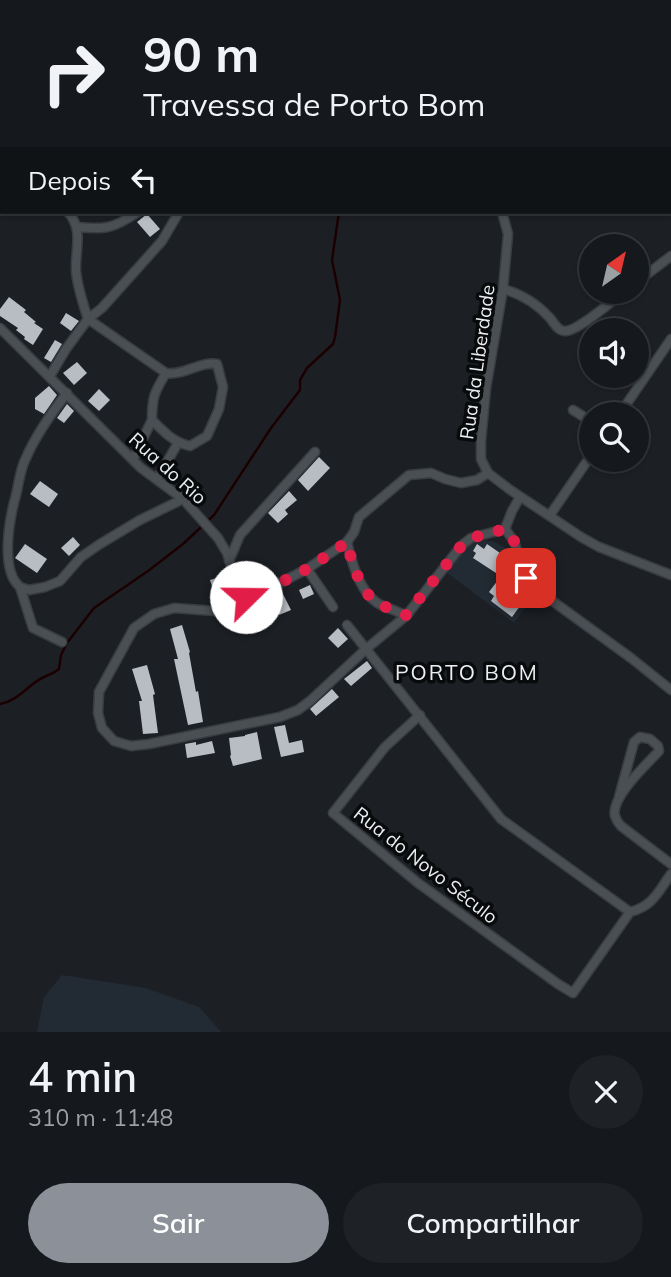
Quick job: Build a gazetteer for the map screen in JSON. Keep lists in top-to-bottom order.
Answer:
{
  "streets": {
    "street": ["Rua da Liberdade", "Rua do Rio", "Rua do Novo Século"]
  },
  "districts": ["PORTO BOM"],
  "north": "top right",
  "page": {
    "turn": ["90 m", "Travessa de Porto Bom"],
    "then": "Depois",
    "heading": ["4 min", "310 m · 11:48"],
    "buttons": ["Sair", "Compartilhar"]
  }
}
